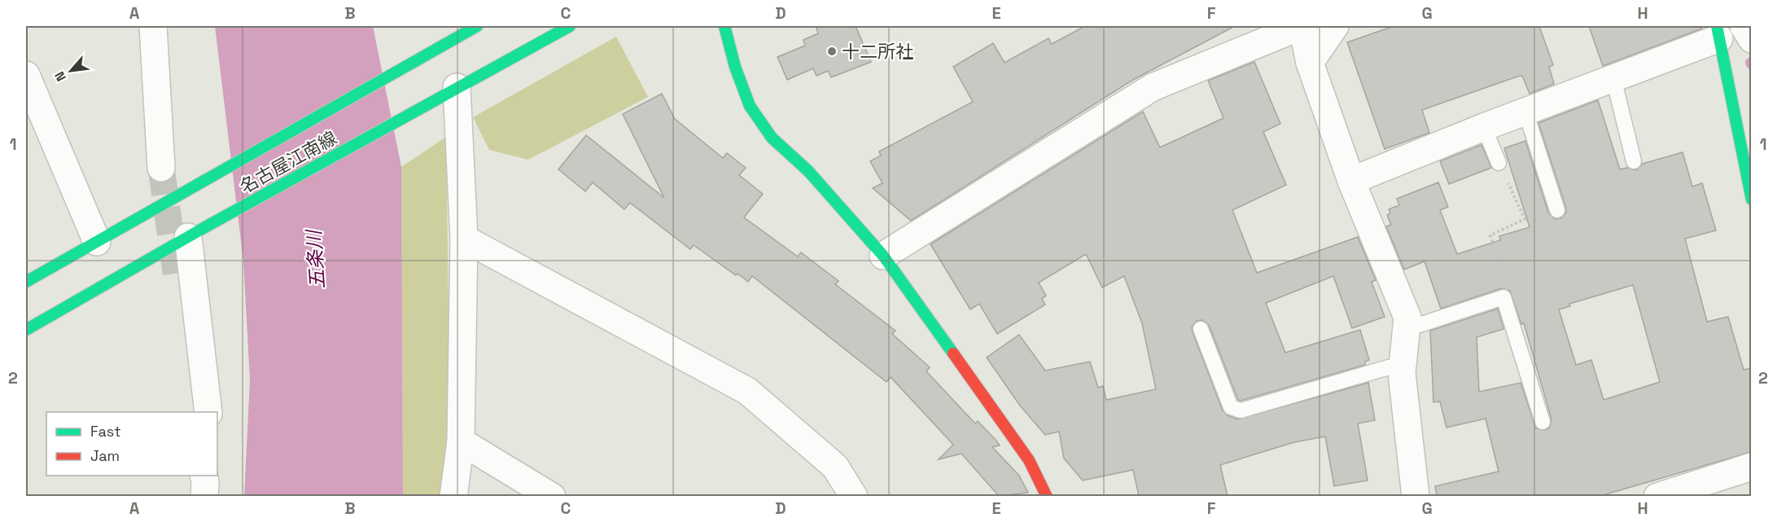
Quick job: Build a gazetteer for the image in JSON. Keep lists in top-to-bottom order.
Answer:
{
  "streets": {
    "main road": ["名古屋江南線"]
  },
  "water": ["五条川"],
  "places": ["十二所社"],
  "legend": ["Fast", "Jam"],
  "north": "bottom left",
  "grid": {
    "columns": [
      "A",
      "B",
      "C",
      "D",
      "E",
      "F",
      "G",
      "H"
    ],
    "rows": ["1", "2"]
  }
}
